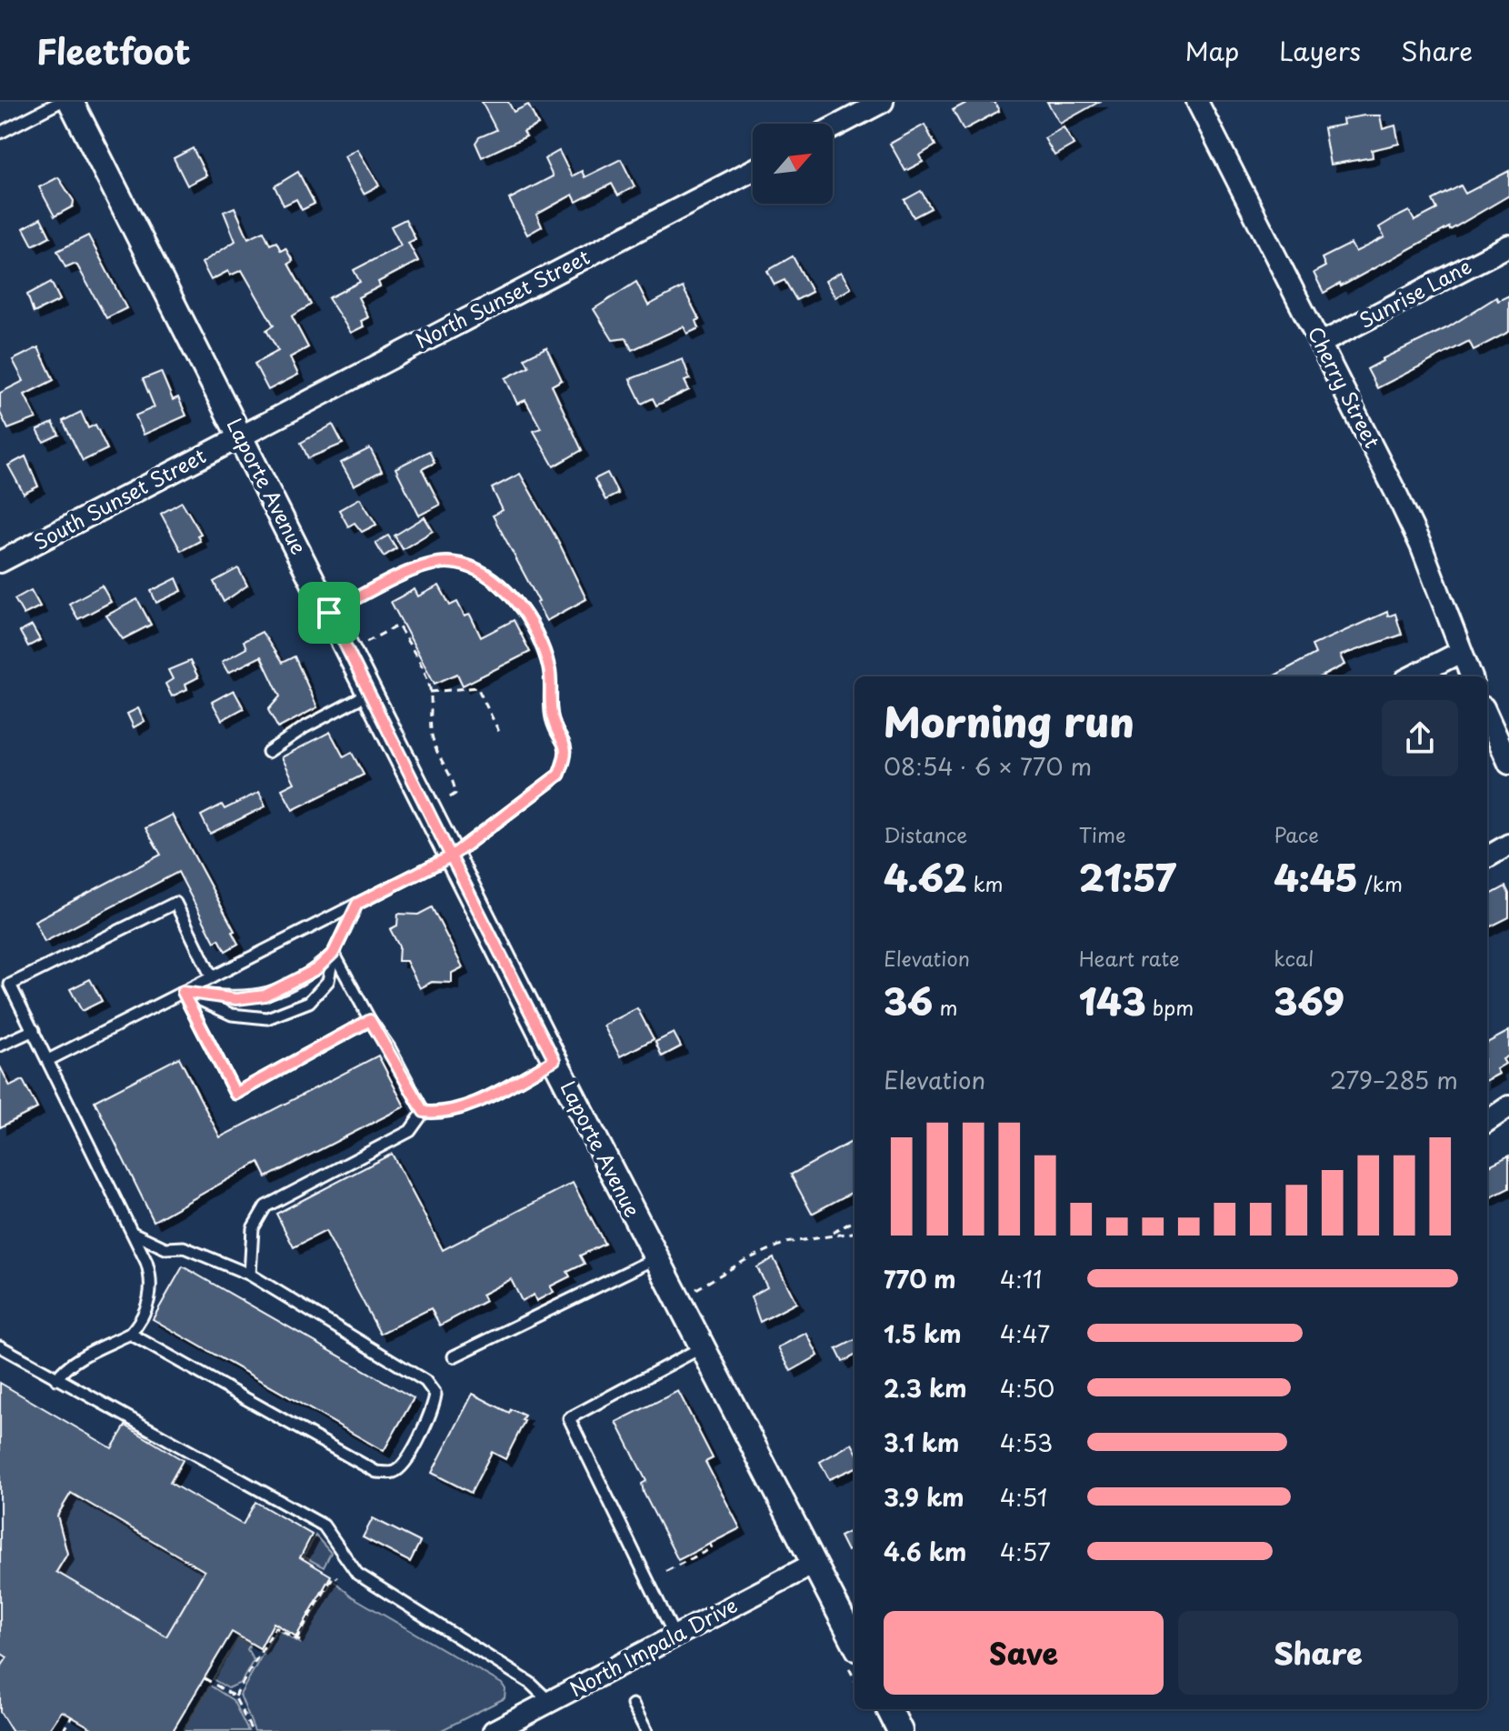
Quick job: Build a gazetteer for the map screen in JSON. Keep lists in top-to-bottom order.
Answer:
{
  "streets": {
    "street": [
      "Sunrise Lane",
      "North Sunset Street",
      "Cherry Street",
      "Laporte Avenue",
      "South Sunset Street",
      "North Impala Drive"
    ]
  },
  "crossings": [
    ["Sunrise Lane", "Cherry Street"],
    ["North Sunset Street", "Laporte Avenue"],
    ["North Sunset Street", "South Sunset Street"],
    ["Laporte Avenue", "South Sunset Street"],
    ["Laporte Avenue", "North Impala Drive"]
  ],
  "north": "top right",
  "page": {
    "header": "Fleetfoot",
    "nav": ["Map", "Layers", "Share"],
    "heading": ["Morning run", "08:54 · 6 × 770 m"],
    "stats": [
      ["Distance", "4.62 km"],
      ["Time", "21:57"],
      ["Pace", "4:45 /km"],
      ["Elevation", "36 m"],
      ["Heart rate", "143 bpm"],
      ["kcal", "369"]
    ],
    "chart": ["Elevation", "279–285 m"],
    "list": [
      {
        "name": "770 m",
        "note": "4:11"
      },
      {
        "name": "1.5 km",
        "note": "4:47"
      },
      {
        "name": "2.3 km",
        "note": "4:50"
      },
      {
        "name": "3.1 km",
        "note": "4:53"
      },
      {
        "name": "3.9 km",
        "note": "4:51"
      },
      {
        "name": "4.6 km",
        "note": "4:57"
      }
    ],
    "buttons": ["Save", "Share"]
  }
}
